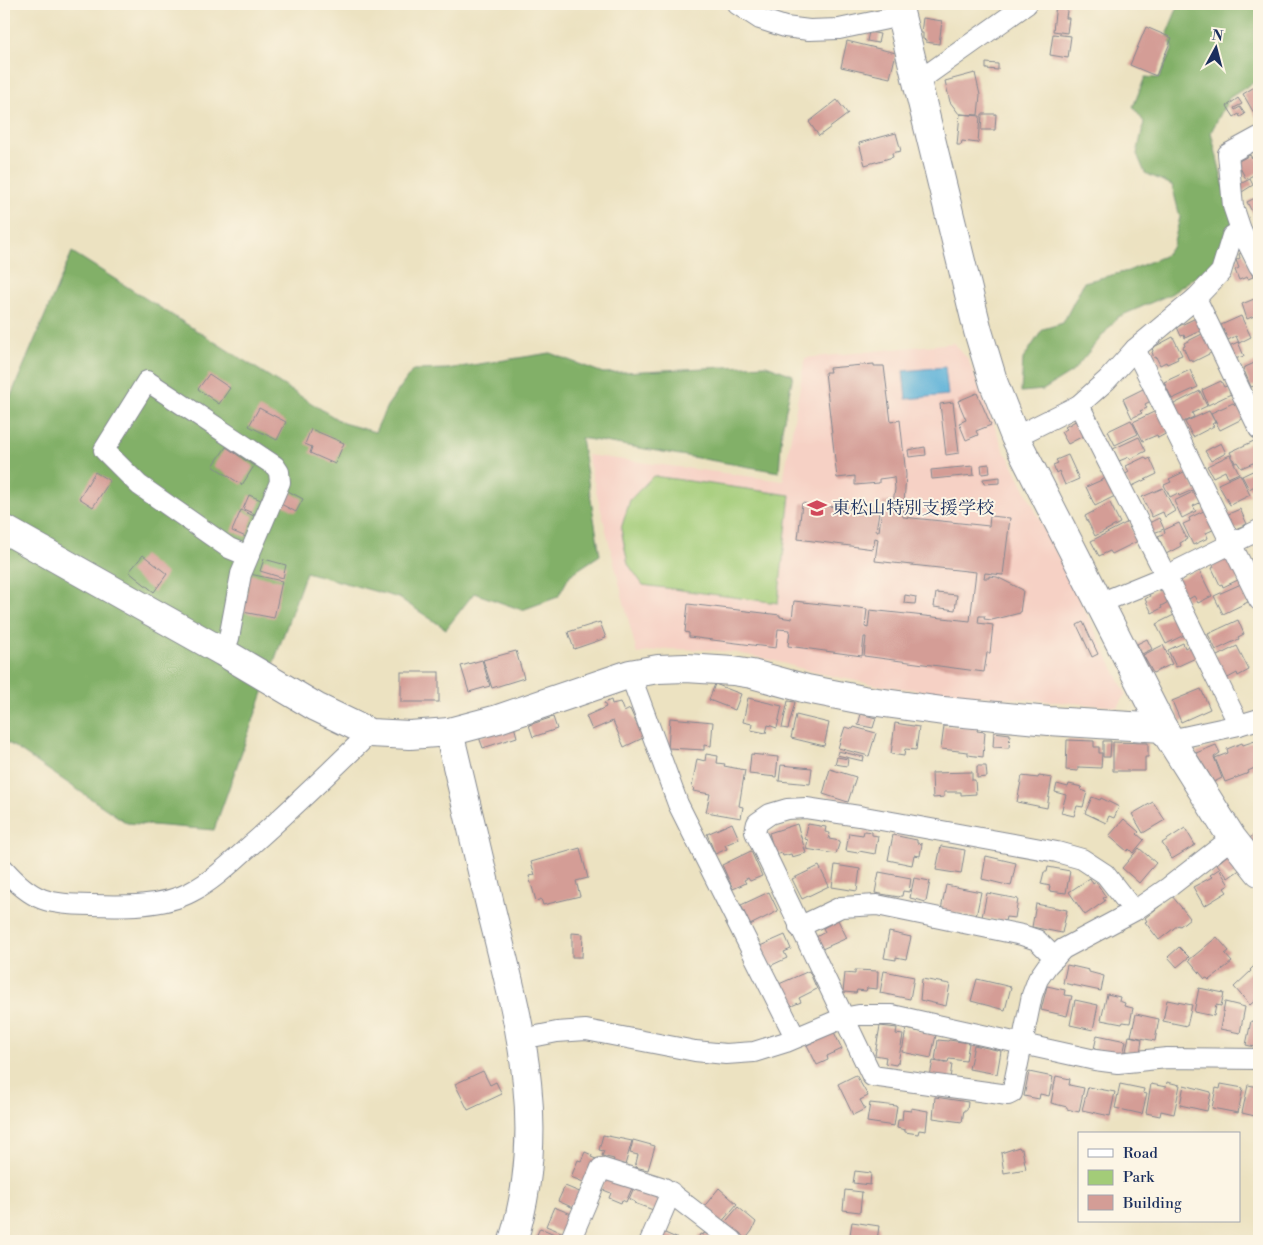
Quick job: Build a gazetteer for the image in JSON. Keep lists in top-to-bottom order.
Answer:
{
  "places": {
    "school or university": ["東松山特別支援学校"]
  },
  "legend": ["Road", "Park", "Building"],
  "north": "top"
}
